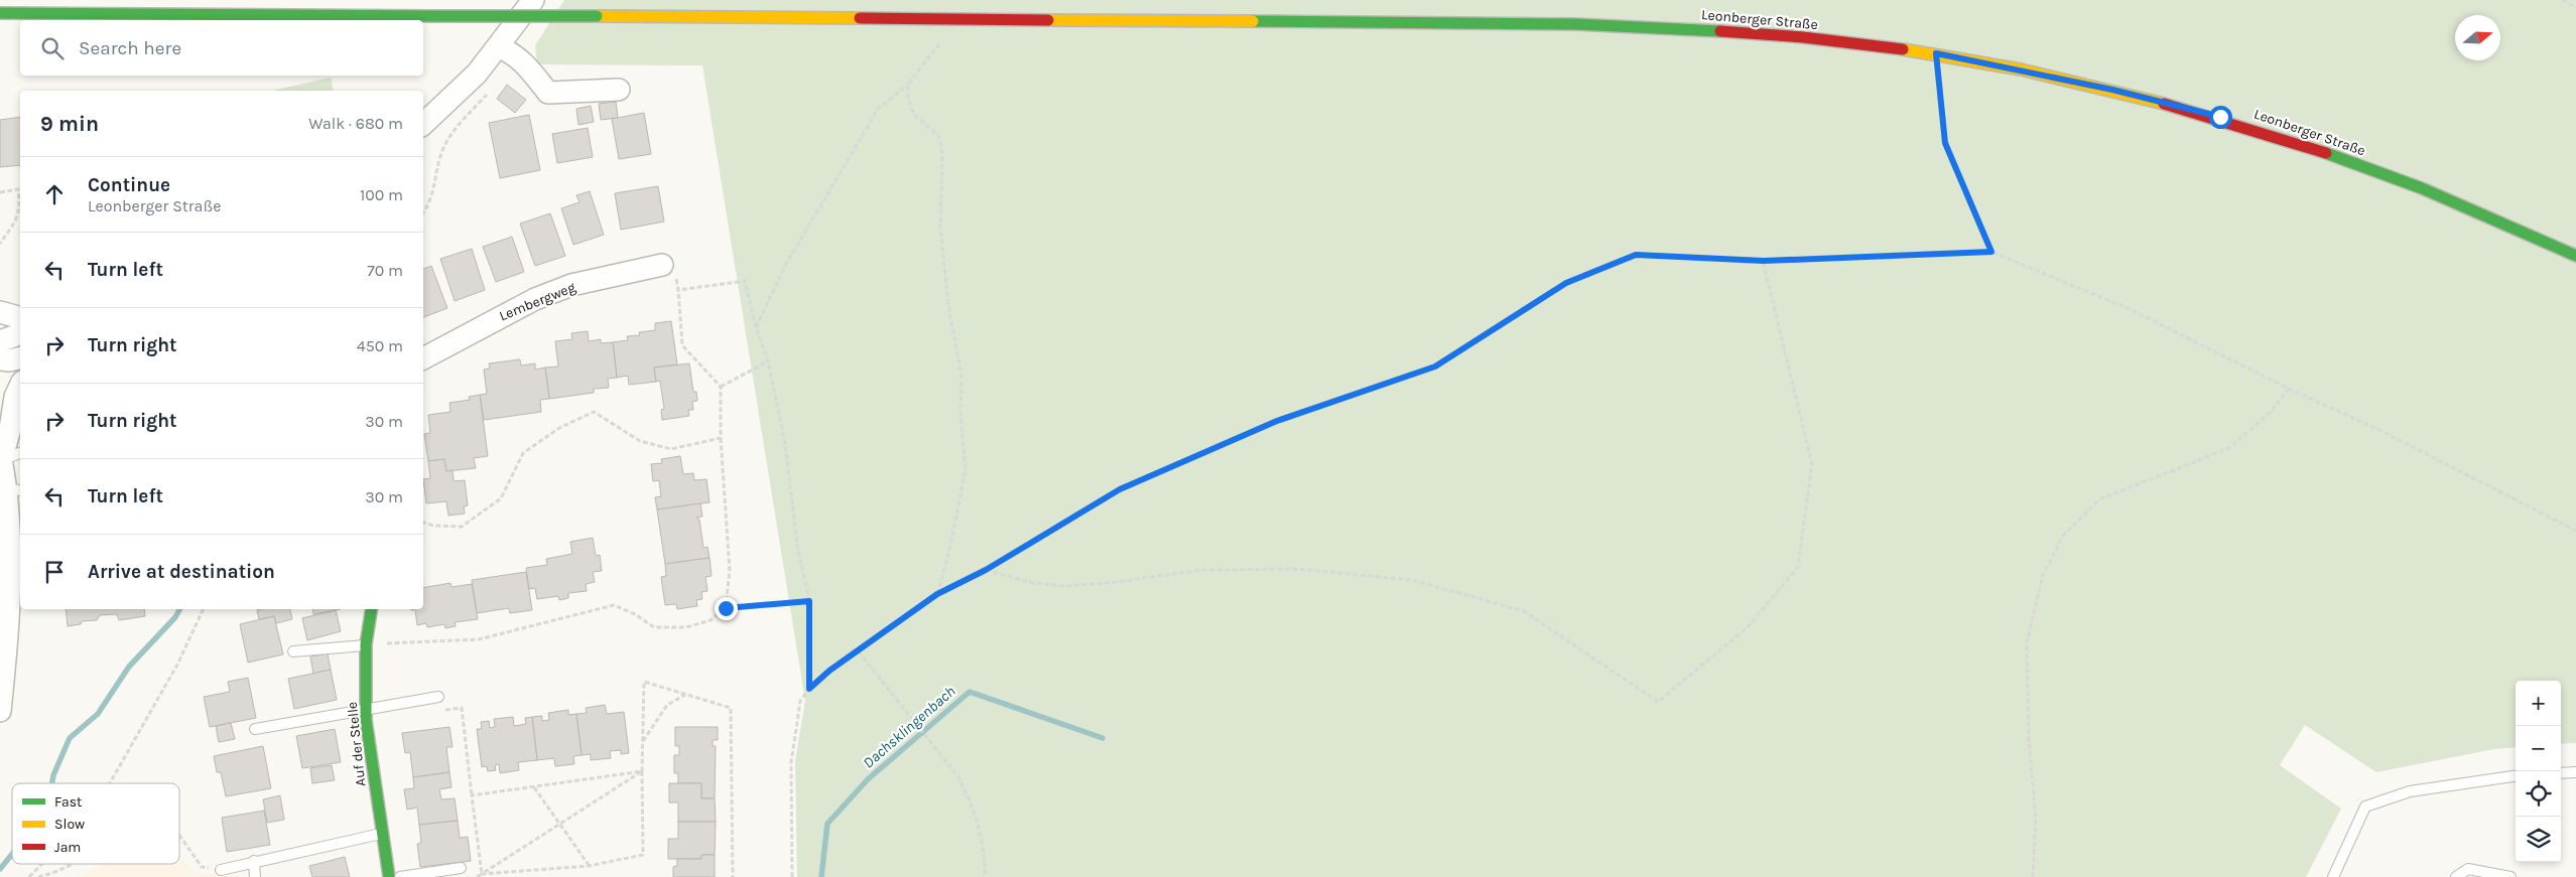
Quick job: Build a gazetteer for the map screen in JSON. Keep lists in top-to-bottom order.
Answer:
{
  "streets": {
    "main road": ["Leonberger Straße", "Auf der Stelle"],
    "street": ["Lembergweg"]
  },
  "water": ["Dachsklingenbach"],
  "legend": ["Fast", "Slow", "Jam"],
  "north": "right",
  "page": {
    "search": "Search here",
    "heading": ["9 min", "Walk · 680 m"],
    "list": [
      ["Continue", "Leonberger Straße", "100 m"],
      ["Turn left", "70 m"],
      ["Turn right", "450 m"],
      ["Turn right", "30 m"],
      ["Turn left", "30 m"],
      "Arrive at destination"
    ],
    "map_buttons": ["+", "−"]
  }
}
